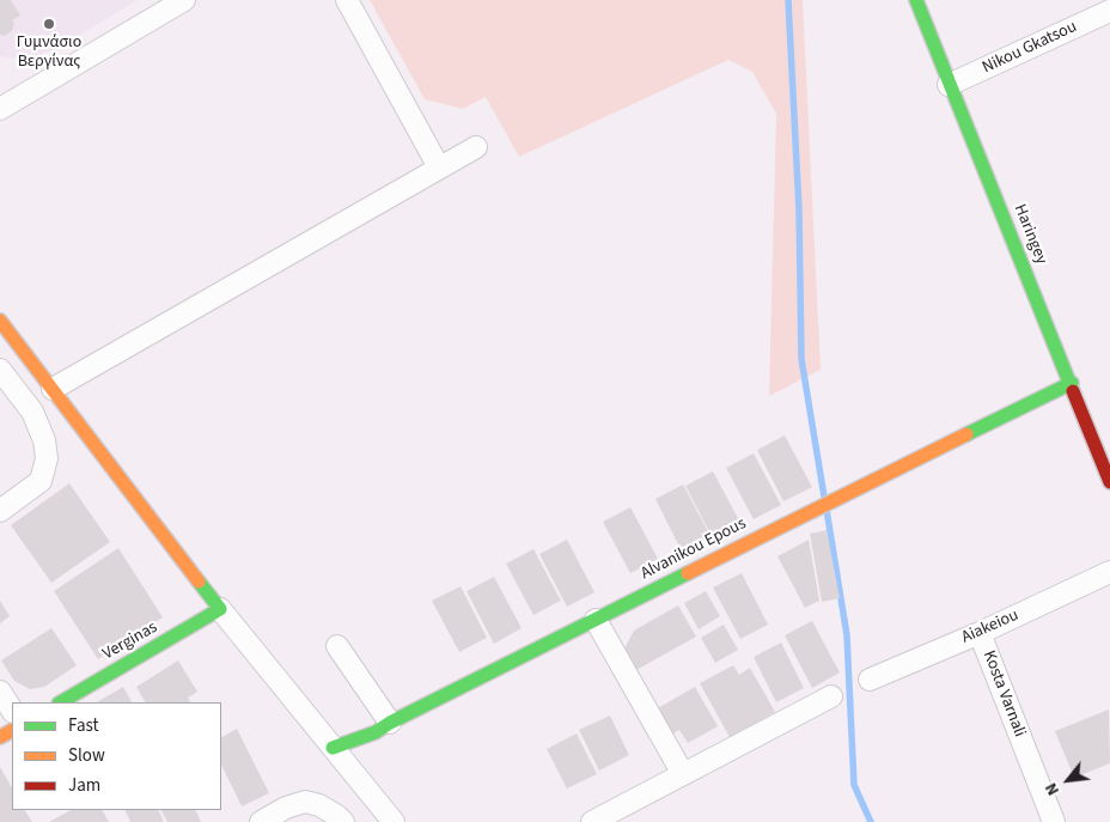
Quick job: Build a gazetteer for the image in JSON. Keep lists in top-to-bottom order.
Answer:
{
  "streets": {
    "street": [
      "Nikou Gkatsou",
      "Haringey",
      "Alvanikou Epous",
      "Aiakeiou",
      "Verginas",
      "Kosta Varnali"
    ]
  },
  "crossings": [
    ["Nikou Gkatsou", "Haringey"],
    ["Haringey", "Alvanikou Epous"],
    ["Aiakeiou", "Kosta Varnali"]
  ],
  "places": ["Γυμνάσιο Βεργίνας"],
  "legend": ["Fast", "Slow", "Jam"],
  "north": "bottom left"
}
